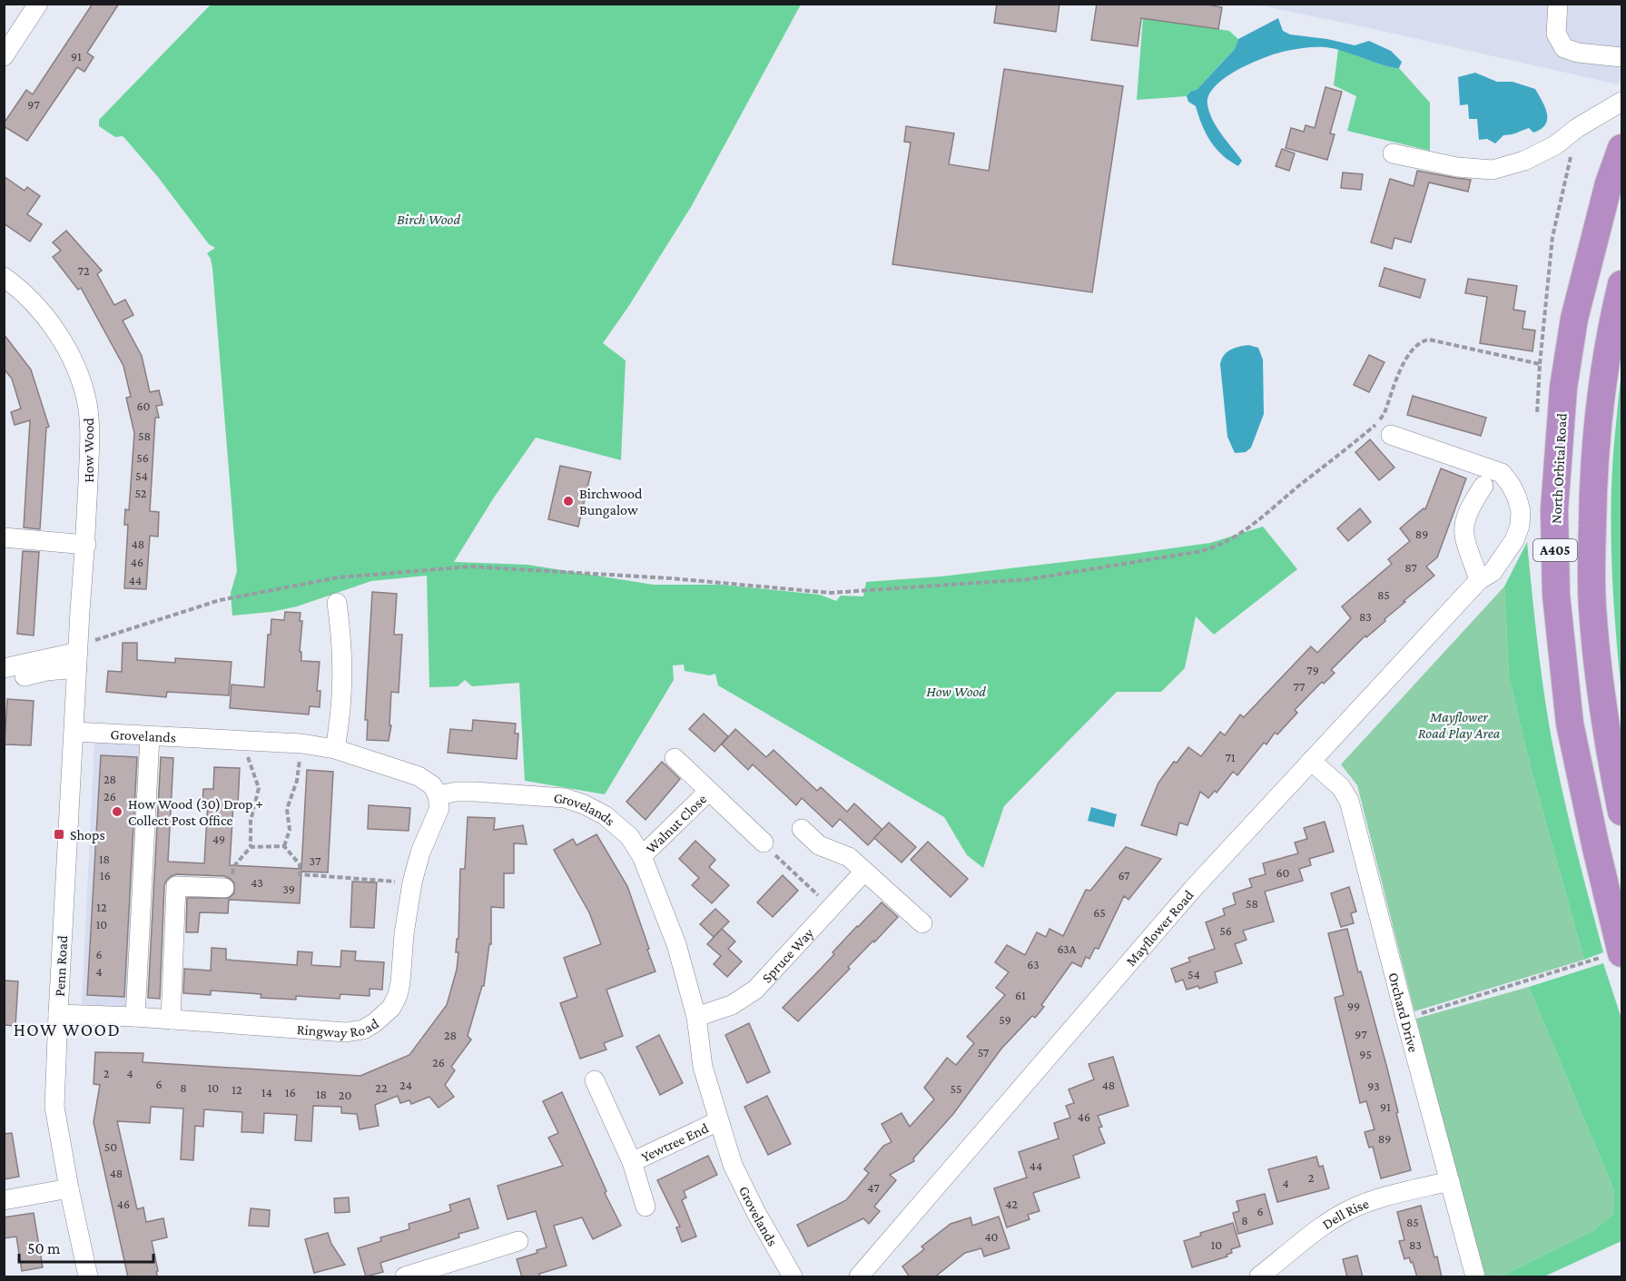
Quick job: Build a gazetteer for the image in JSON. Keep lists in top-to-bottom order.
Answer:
{
  "streets": {
    "highway": ["North Orbital Road", "A405"],
    "street": [
      "How Wood",
      "Grovelands",
      "Walnut Close",
      "Mayflower Road",
      "Spruce Way",
      "Penn Road",
      "Orchard Drive",
      "Ringway Road",
      "Yewtree End",
      "Dell Rise"
    ]
  },
  "crossings": [
    ["How Wood", "Penn Road"],
    ["Grovelands", "Walnut Close"],
    ["Grovelands", "Spruce Way"],
    ["Grovelands", "Penn Road"],
    ["Grovelands", "Ringway Road"],
    ["Grovelands", "Yewtree End"],
    ["Mayflower Road", "Orchard Drive"],
    ["Penn Road", "Ringway Road"],
    ["Orchard Drive", "Dell Rise"]
  ],
  "districts": ["HOW WOOD"],
  "parks": ["Birch Wood", "How Wood", "Mayflower Road Play Area"],
  "places": {
    "other": ["Birchwood Bungalow", "How Wood (30) Drop + Collect Post Office"],
    "transit": ["Shops"]
  },
  "house_numbers": [
    "91",
    "97",
    "72",
    "60",
    "58",
    "56",
    "54",
    "52",
    "89",
    "48",
    "46",
    "87",
    "44",
    "85",
    "83",
    "79",
    "77",
    "71",
    "28",
    "26",
    "49",
    "18",
    "37",
    "60",
    "16",
    "67",
    "43",
    "39",
    "58",
    "12",
    "65",
    "10",
    "56",
    "63A",
    "6",
    "63",
    "4",
    "54",
    "61",
    "99",
    "59",
    "97",
    "28",
    "57",
    "95",
    "26",
    "2",
    "4",
    "6",
    "24",
    "48",
    "93",
    "8",
    "10",
    "22",
    "55",
    "12",
    "14",
    "16",
    "18",
    "20",
    "91",
    "46",
    "89",
    "50",
    "44",
    "48",
    "2",
    "4",
    "47",
    "46",
    "42",
    "6",
    "8",
    "85",
    "40",
    "10",
    "83"
  ],
  "scale_bar": "50 m"
}
